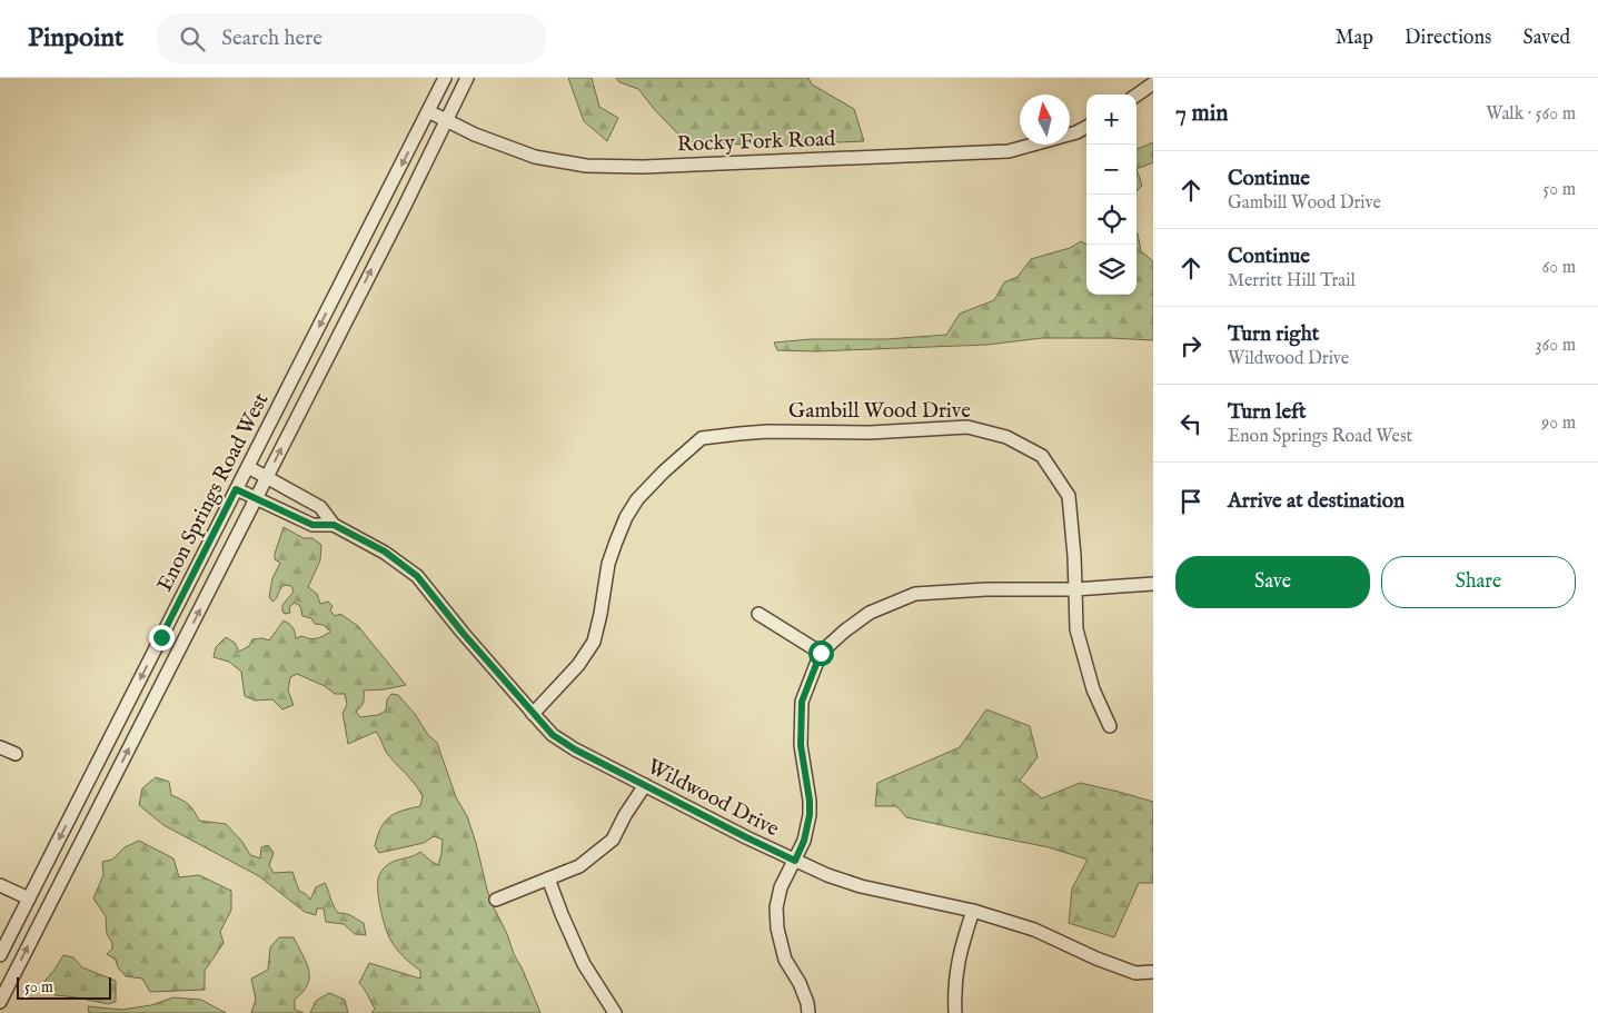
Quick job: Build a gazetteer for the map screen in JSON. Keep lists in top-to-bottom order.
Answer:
{
  "streets": {
    "street": [
      "Rocky Fork Road",
      "Gambill Wood Drive",
      "Enon Springs Road West",
      "Wildwood Drive"
    ]
  },
  "crossings": [
    ["Rocky Fork Road", "Enon Springs Road West"],
    ["Gambill Wood Drive", "Wildwood Drive"],
    ["Enon Springs Road West", "Wildwood Drive"]
  ],
  "scale_bar": "50 m",
  "north": "top",
  "page": {
    "header": "Pinpoint",
    "search": "Search here",
    "nav": ["Map", "Directions", "Saved"],
    "heading": ["7 min", "Walk · 560 m"],
    "map_buttons": ["+", "−"],
    "list": [
      ["Continue", "Gambill Wood Drive", "50 m"],
      ["Continue", "Merritt Hill Trail", "60 m"],
      ["Turn right", "Wildwood Drive", "360 m"],
      ["Turn left", "Enon Springs Road West", "90 m"],
      "Arrive at destination"
    ],
    "buttons": ["Save", "Share"],
    "scale": "50 m"
  }
}
